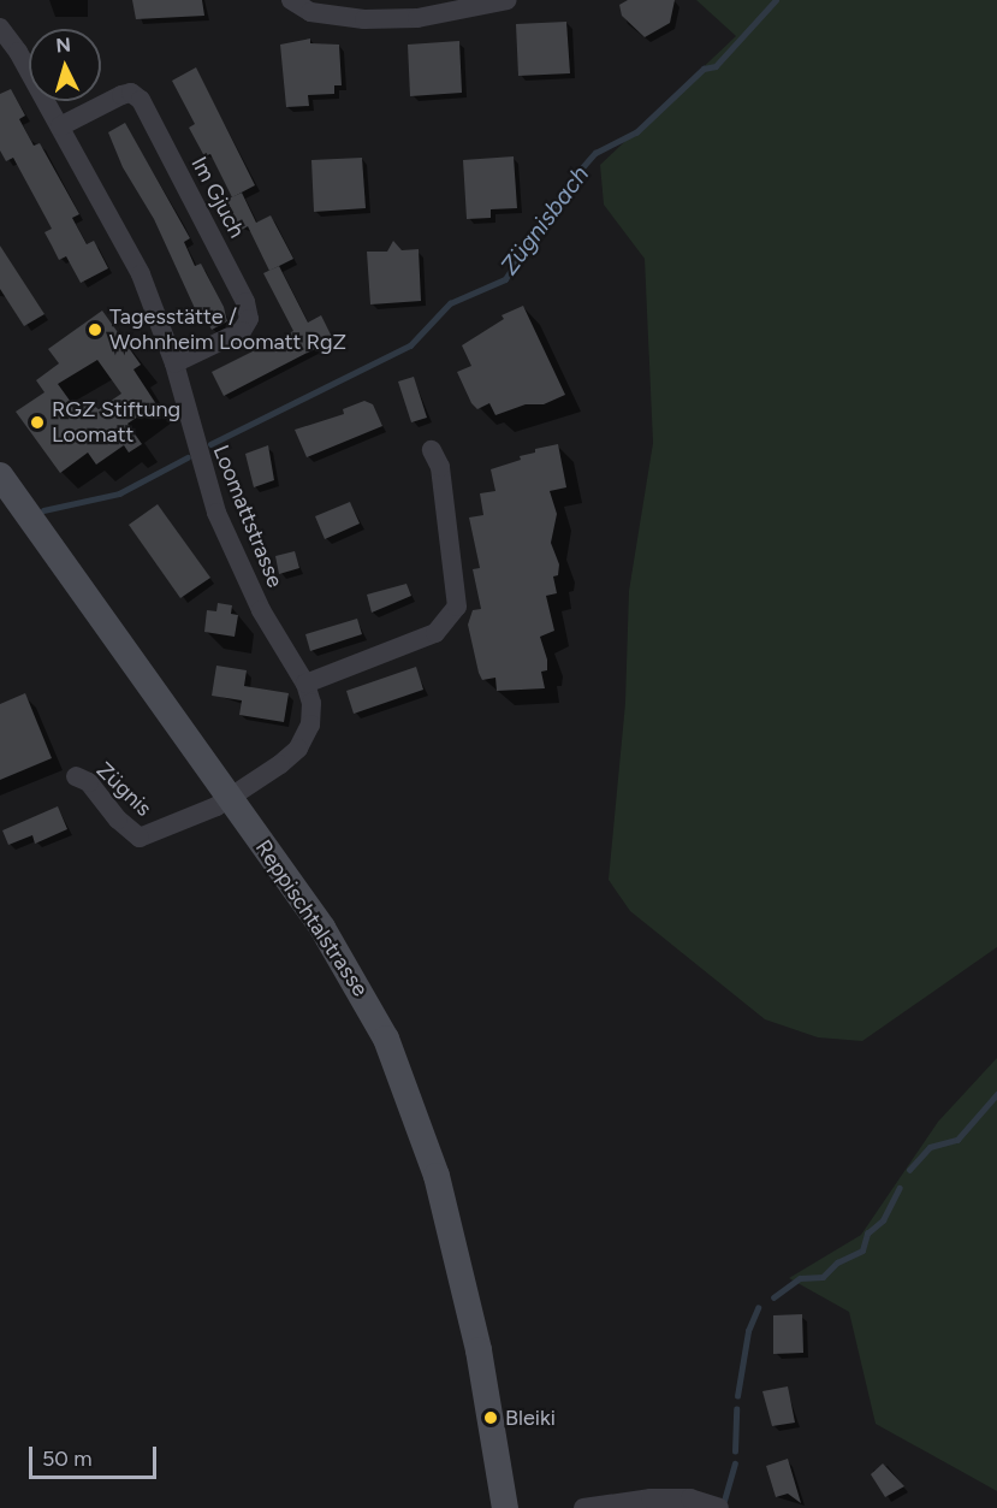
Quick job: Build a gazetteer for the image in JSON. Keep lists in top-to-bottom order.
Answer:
{
  "streets": {
    "main road": ["Reppischtalstrasse"],
    "street": ["Im Gjuch", "Loomattstrasse", "Zügnis"]
  },
  "crossings": [
    ["Im Gjuch", "Loomattstrasse"],
    ["Loomattstrasse", "Zügnis"],
    ["Loomattstrasse", "Reppischtalstrasse"]
  ],
  "water": ["Zügnisbach"],
  "places": ["Tagesstätte / Wohnheim Loomatt RgZ", "RGZ Stiftung Loomatt", "Bleiki"],
  "scale_bar": "50 m",
  "north": "top"
}
